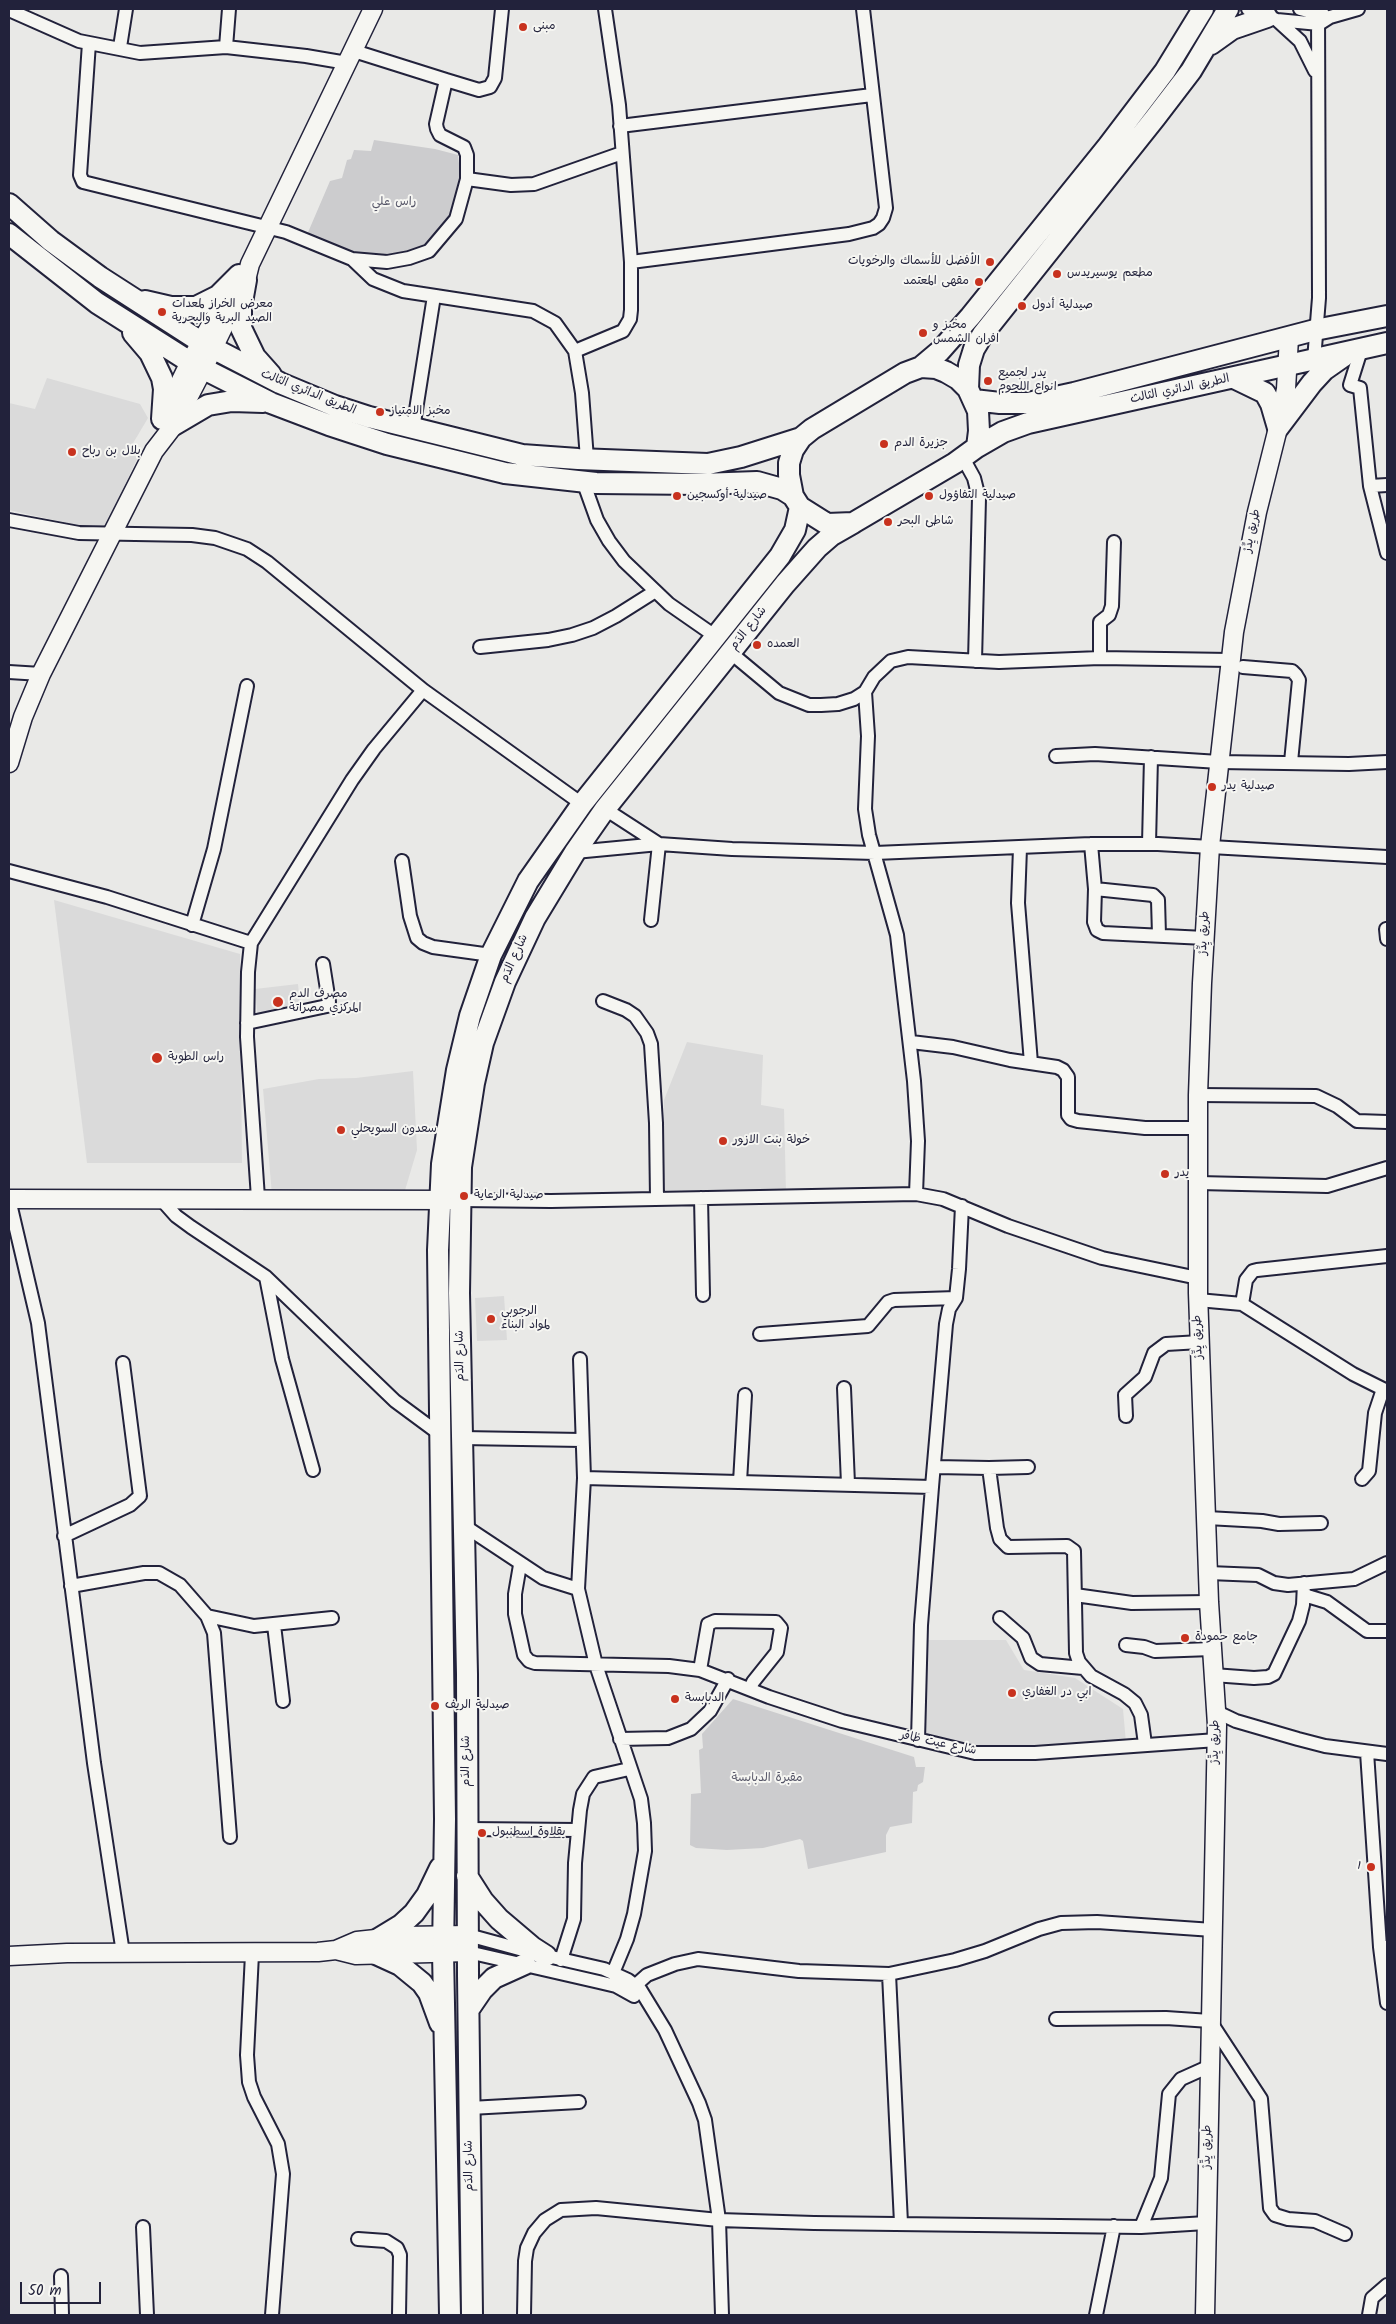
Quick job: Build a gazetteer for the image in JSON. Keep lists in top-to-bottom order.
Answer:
{
  "streets": {
    "main road": ["الطريق الدائري الثالث", "شارع الدَم"],
    "street": ["طريق يِدِّرْ", "شارع عيت ظافر"]
  },
  "crossings": [
    ["الطريق الدائري الثالث", "طريق يِدِّرْ"],
    ["الطريق الدائري الثالث", "شارع الدَم"],
    ["طريق يِدِّرْ", "شارع عيت ظافر"]
  ],
  "parks": ["راس علي", "مقبرة الدبابسة"],
  "places": [
    "مبنى",
    "الأفضل للأسماك والرخويات",
    "مطعم يوسيريدس",
    "مقهى المعتمد",
    "صيدلية أدول",
    "معرض الخراز لمعدات الصيد البرية والبحرية",
    "مخبز و افران الشمس",
    "يدر لجميع انواع اللحوم",
    "مخبز اﻻمتياز",
    "جزيرة الدم",
    "بلال بن رباح",
    "صيدلية أوكسجين",
    "صيدلية التفاؤول",
    "شاطئ البحر",
    "العمده",
    "صيدلية يدر",
    "مصرف الدم المركزي مصراتة",
    "راس الطوبة",
    "سعدون السويحلي",
    "خولة بنت الازور",
    "يدر",
    "صيدلية الرعاية",
    "الرجوبي لمواد البناء",
    "جامع حمودة",
    "ابي در الغفاري",
    "الدبابسة",
    "صيدلية الريف",
    "بقلاوة اسطنبول",
    "1"
  ],
  "scale_bar": "50 m"
}
